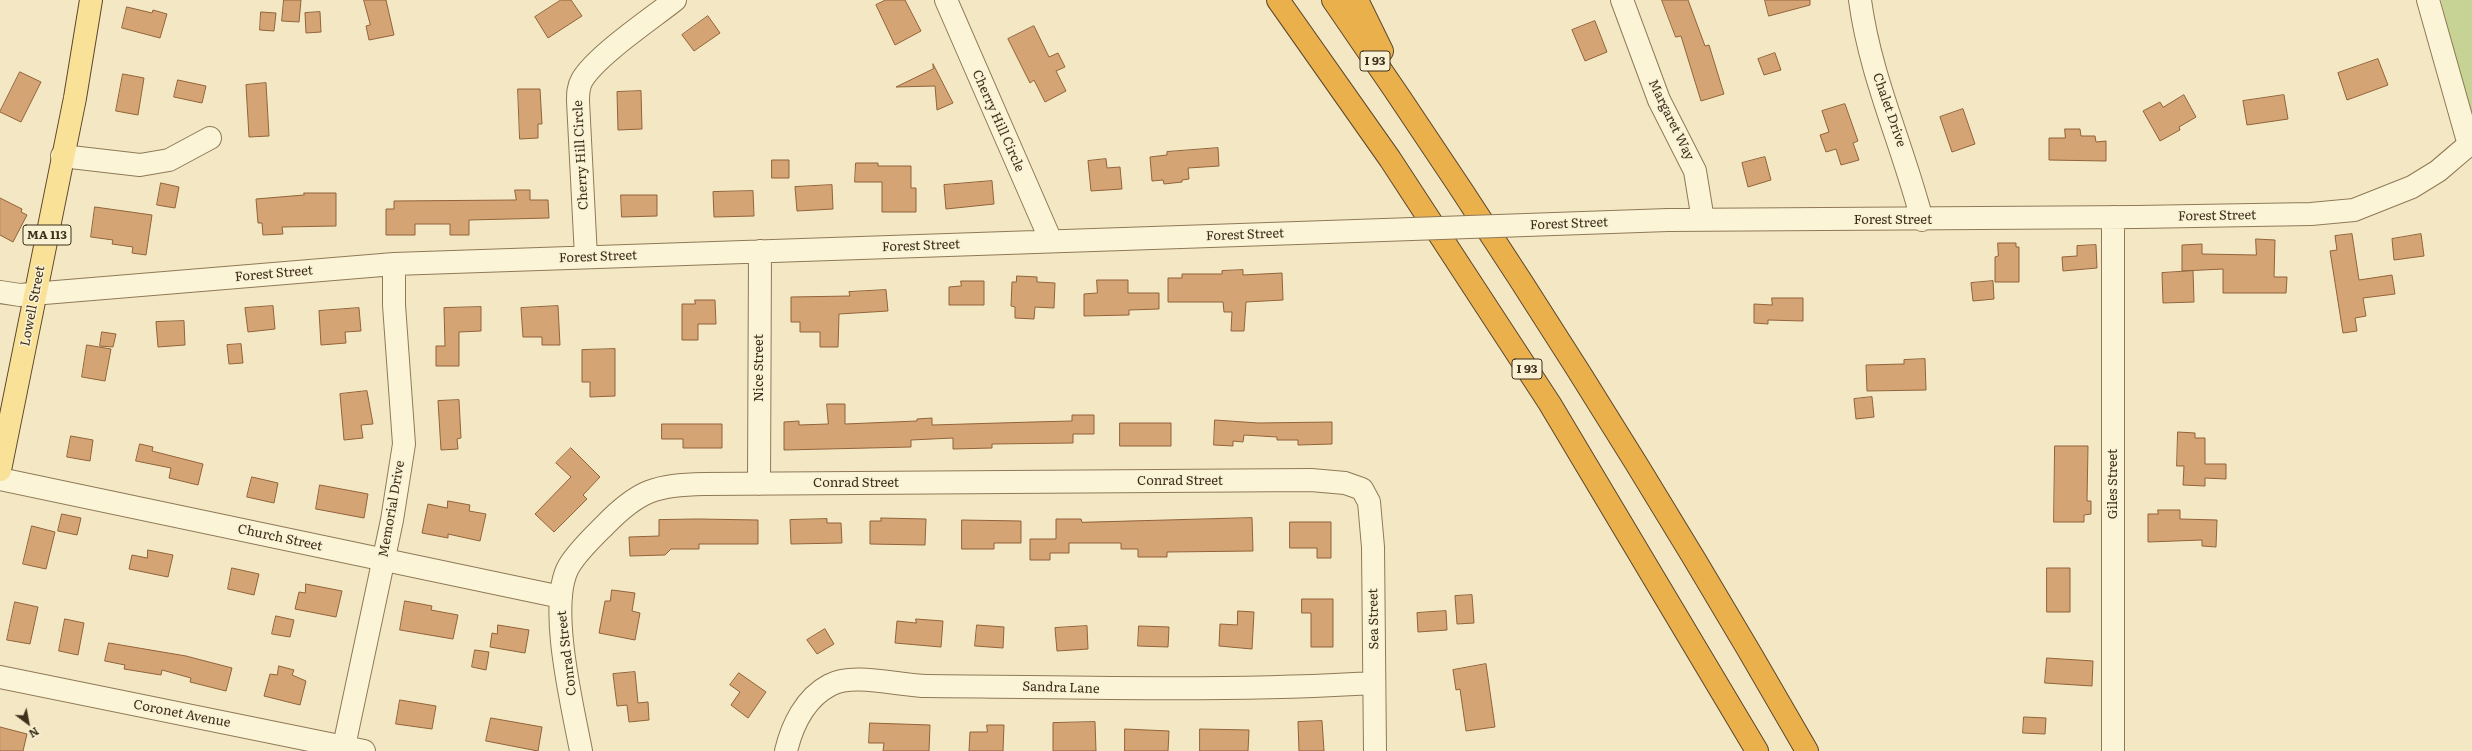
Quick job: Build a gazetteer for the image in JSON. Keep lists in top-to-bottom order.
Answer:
{
  "streets": {
    "highway": ["I 93"],
    "main road": ["MA 113", "Lowell Street"],
    "street": [
      "Chalet Drive",
      "Margaret Way",
      "Cherry Hill Circle",
      "Forest Street",
      "Nice Street",
      "Conrad Street",
      "Giles Street",
      "Memorial Drive",
      "Church Street",
      "Sea Street",
      "Sandra Lane",
      "Coronet Avenue"
    ]
  },
  "crossings": [
    ["Chalet Drive", "Forest Street"],
    ["Margaret Way", "Forest Street"],
    ["Cherry Hill Circle", "Forest Street"],
    ["Forest Street", "Lowell Street"],
    ["Forest Street", "Nice Street"],
    ["Forest Street", "Giles Street"],
    ["Forest Street", "Memorial Drive"],
    ["Nice Street", "Conrad Street"],
    ["Conrad Street", "Church Street"],
    ["Conrad Street", "Sea Street"],
    ["Memorial Drive", "Church Street"],
    ["Memorial Drive", "Coronet Avenue"],
    ["Sea Street", "Sandra Lane"]
  ],
  "north": "bottom right"
}
